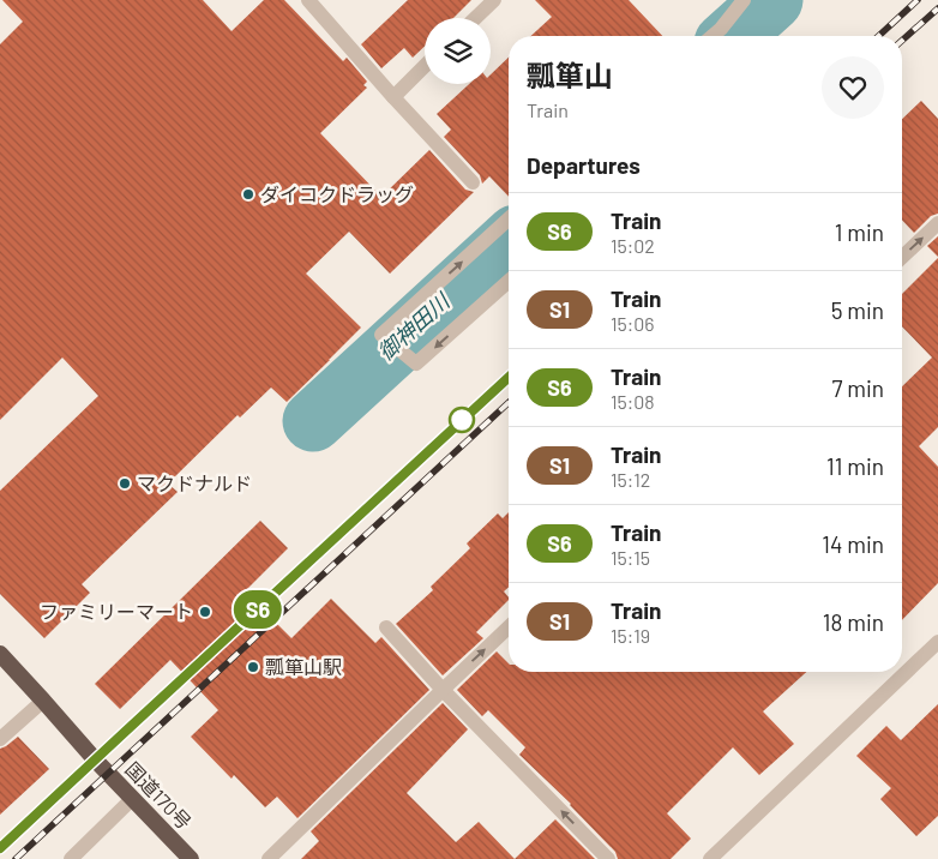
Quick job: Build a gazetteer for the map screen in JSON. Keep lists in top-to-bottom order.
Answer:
{
  "streets": {
    "highway": ["国道170号"]
  },
  "water": ["御神田川"],
  "places": [
    "ダイコクドラッグ",
    "マクドナルド",
    "ファミリーマート",
    "瓢箪山駅"
  ],
  "page": {
    "on_map": "S6",
    "heading": [
      ["瓢箪山", "Train"],
      "Departures"
    ],
    "list": [
      {
        "mark": "S6",
        "name": "Train",
        "note": "15:02",
        "value": "1 min"
      },
      {
        "mark": "S1",
        "name": "Train",
        "note": "15:06",
        "value": "5 min"
      },
      {
        "mark": "S6",
        "name": "Train",
        "note": "15:08",
        "value": "7 min"
      },
      {
        "mark": "S1",
        "name": "Train",
        "note": "15:12",
        "value": "11 min"
      },
      {
        "mark": "S6",
        "name": "Train",
        "note": "15:15",
        "value": "14 min"
      },
      {
        "mark": "S1",
        "name": "Train",
        "note": "15:19",
        "value": "18 min"
      }
    ]
  }
}
